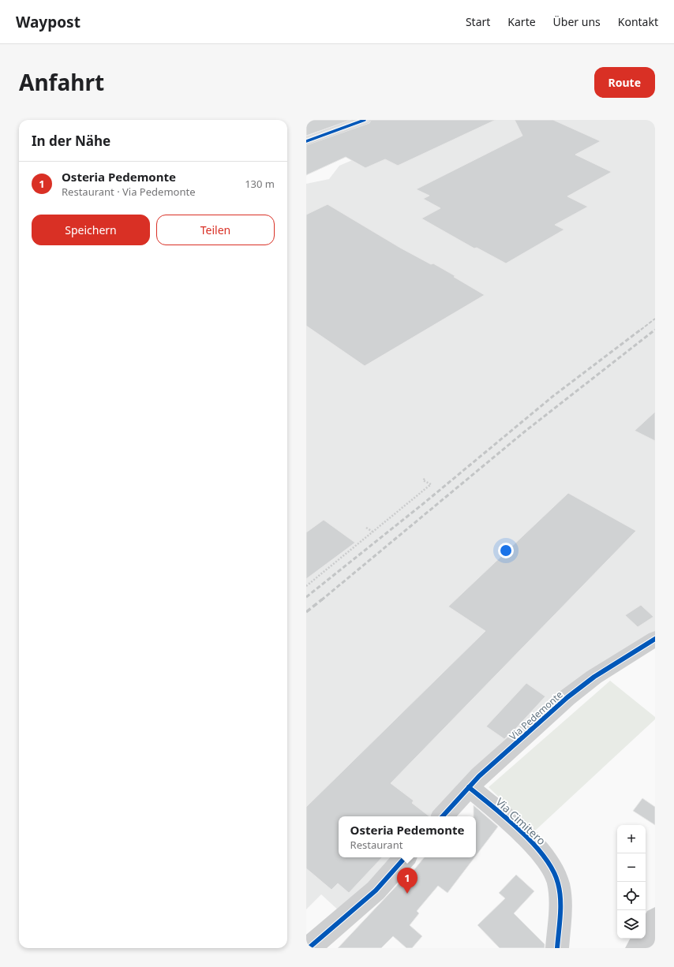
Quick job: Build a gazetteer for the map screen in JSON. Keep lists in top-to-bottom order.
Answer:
{
  "streets": {
    "street": ["Via Pedemonte", "Via Cimitero"]
  },
  "crossings": [
    ["Via Pedemonte", "Via Cimitero"]
  ],
  "page": {
    "header": "Waypost",
    "nav": [
      "Start",
      "Karte",
      "Über uns",
      "Kontakt"
    ],
    "title": "Anfahrt",
    "buttons": [
      "Route",
      ["Speichern", "Teilen"]
    ],
    "heading": "In der Nähe",
    "list": [
      {
        "mark": "1",
        "name": "Osteria Pedemonte",
        "note": "Restaurant · Via Pedemonte",
        "value": "130 m"
      }
    ],
    "popup": ["Osteria Pedemonte", "Restaurant"],
    "map_buttons": ["+", "−"],
    "pins": "1"
  }
}
